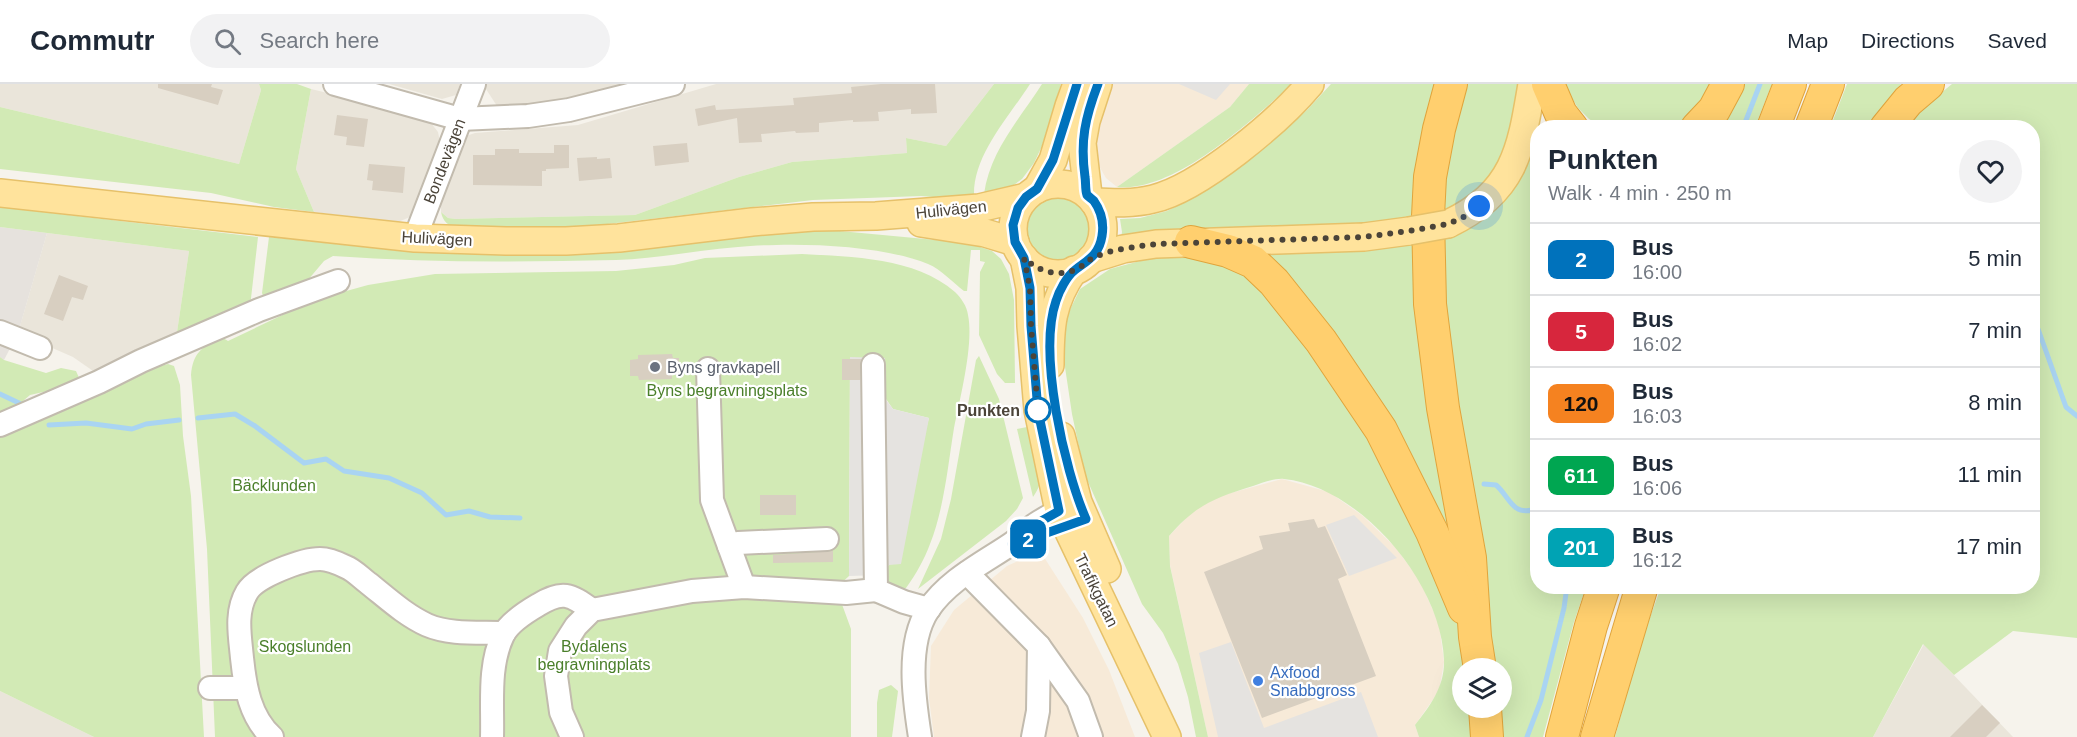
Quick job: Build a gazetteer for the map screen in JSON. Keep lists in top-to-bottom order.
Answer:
{
  "streets": {
    "main road": ["Hulivägen", "Trafikgatan"],
    "street": ["Bondevägen"]
  },
  "crossings": [
    ["Bondevägen", "Hulivägen"],
    ["Hulivägen", "Trafikgatan"]
  ],
  "parks": [
    "Byns begravningsplats",
    "Bäcklunden",
    "Skogslunden",
    "Bydalens begravningplats"
  ],
  "places": ["Byns gravkapell", "Punkten", "Axfood Snabbgross"],
  "lines": ["bus line 2"],
  "page": {
    "header": "Commutr",
    "search": "Search here",
    "nav": ["Map", "Directions", "Saved"],
    "on_map": "2",
    "heading": ["Punkten", "Walk · 4 min · 250 m"],
    "list": [
      {
        "mark": "2",
        "name": "Bus",
        "note": "16:00",
        "value": "5 min"
      },
      {
        "mark": "5",
        "name": "Bus",
        "note": "16:02",
        "value": "7 min"
      },
      {
        "mark": "120",
        "name": "Bus",
        "note": "16:03",
        "value": "8 min"
      },
      {
        "mark": "611",
        "name": "Bus",
        "note": "16:06",
        "value": "11 min"
      },
      {
        "mark": "201",
        "name": "Bus",
        "note": "16:12",
        "value": "17 min"
      }
    ]
  }
}
